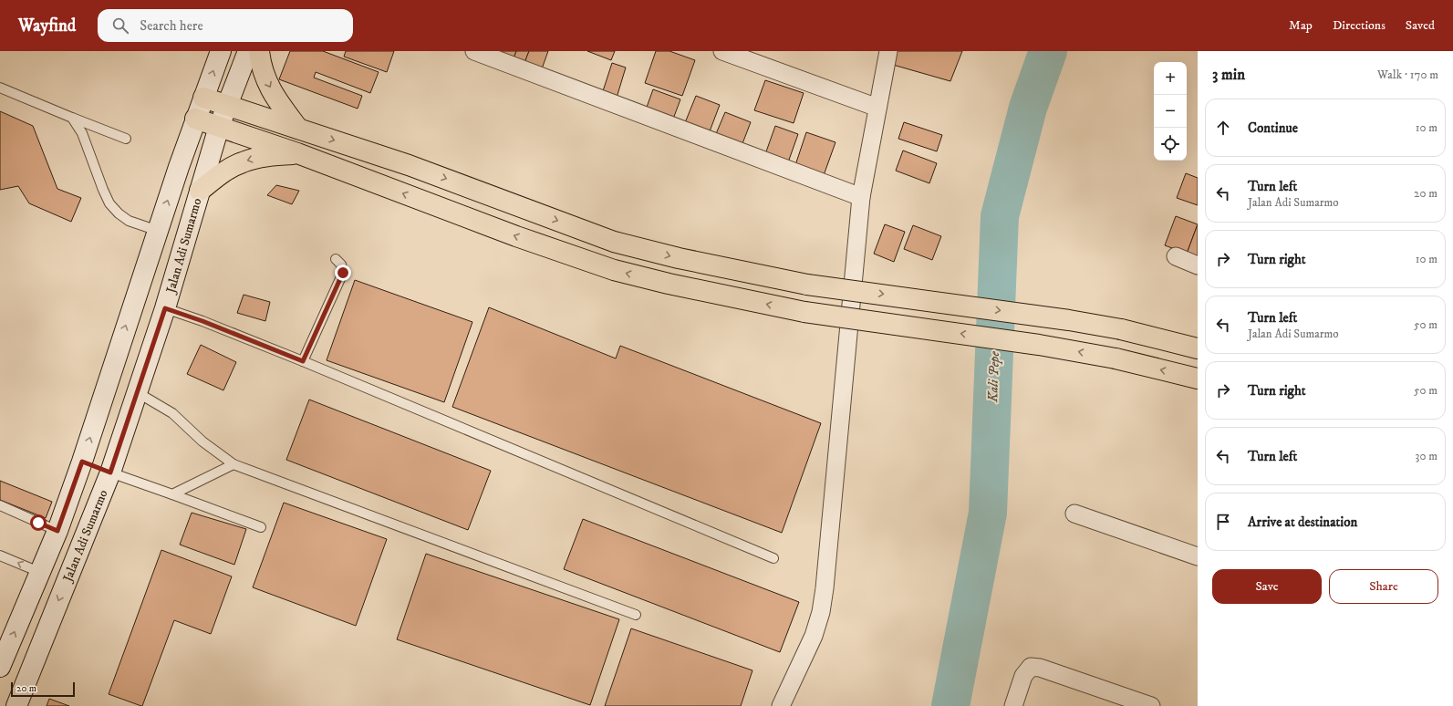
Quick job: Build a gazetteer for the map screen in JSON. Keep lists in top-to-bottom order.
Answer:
{
  "streets": {
    "main road": ["Jalan Adi Sumarmo"]
  },
  "water": ["Kali Pepe"],
  "scale_bar": "20 m",
  "page": {
    "header": "Wayfind",
    "search": "Search here",
    "nav": ["Map", "Directions", "Saved"],
    "heading": ["3 min", "Walk · 170 m"],
    "map_buttons": ["+", "−"],
    "list": [
      ["Continue", "10 m"],
      ["Turn left", "Jalan Adi Sumarmo", "20 m"],
      ["Turn right", "10 m"],
      ["Turn left", "Jalan Adi Sumarmo", "50 m"],
      ["Turn right", "50 m"],
      ["Turn left", "30 m"],
      "Arrive at destination"
    ],
    "buttons": ["Save", "Share"],
    "scale": "20 m"
  }
}
